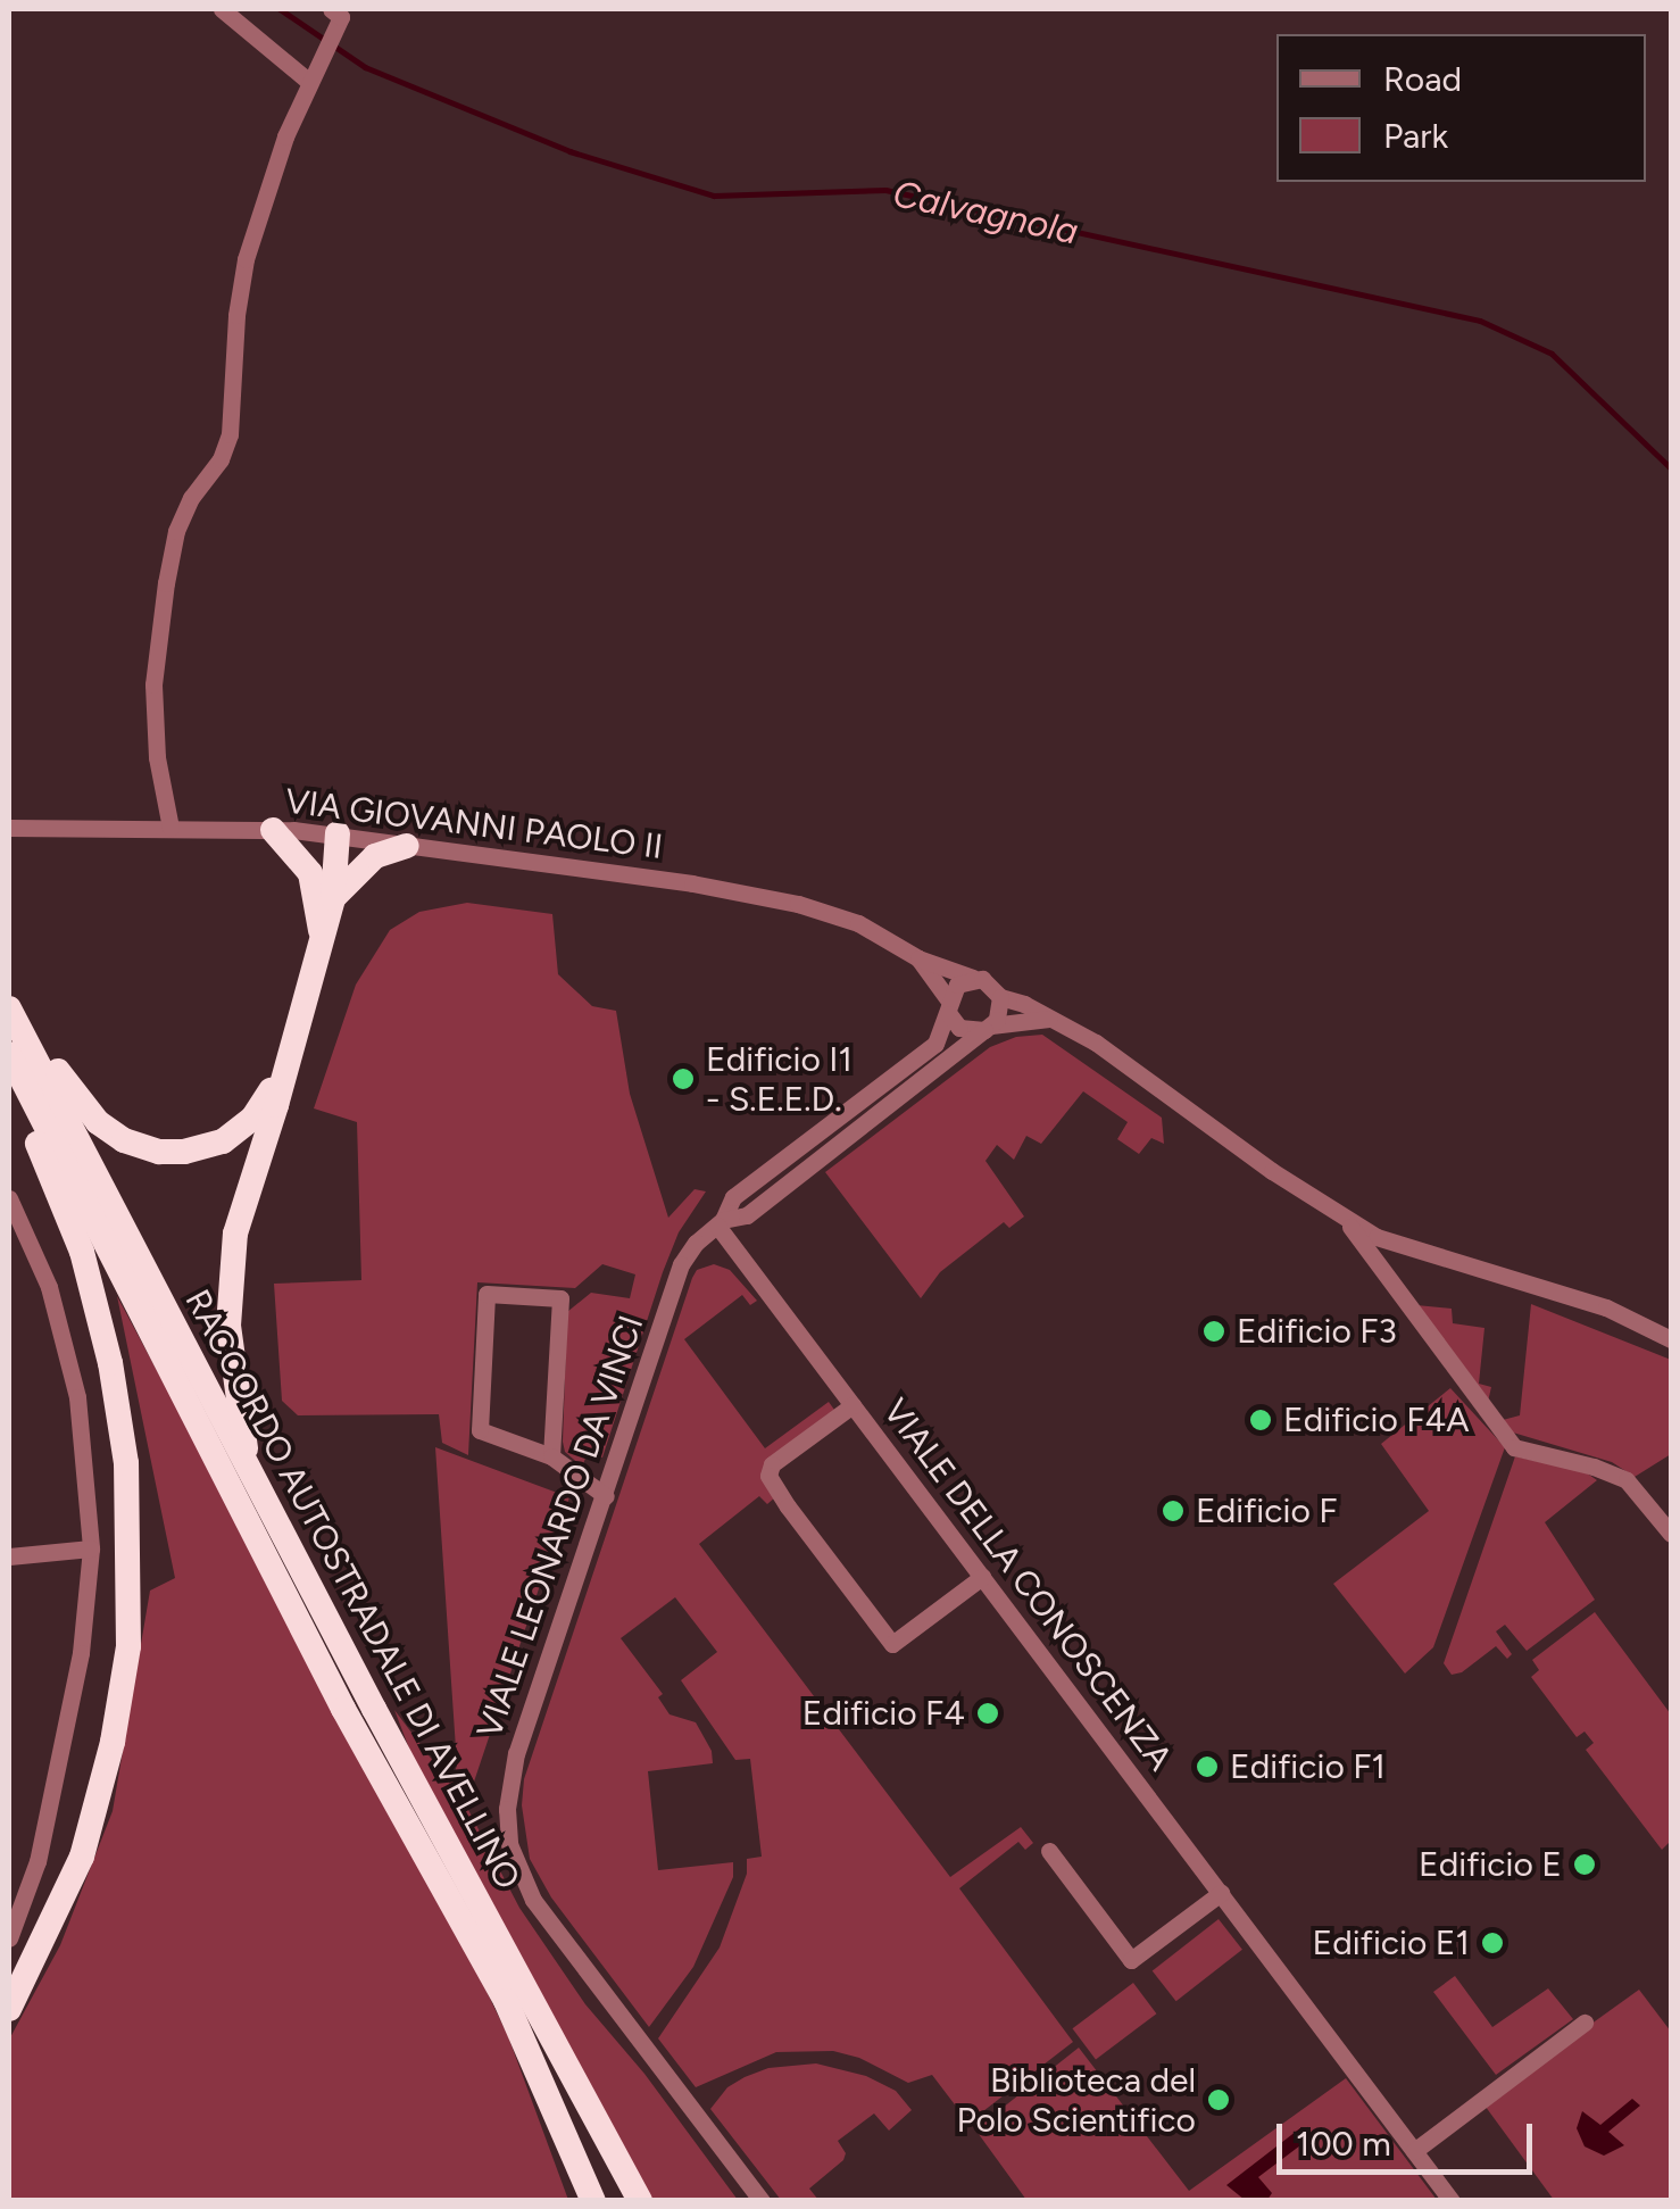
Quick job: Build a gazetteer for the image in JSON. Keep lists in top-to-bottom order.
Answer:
{
  "streets": {
    "highway": ["RACCORDO AUTOSTRADALE DI AVELLINO"],
    "street": ["VIA GIOVANNI PAOLO II", "VIALE LEONARDO DA VINCI", "VIALE DELLA CONOSCENZA"]
  },
  "crossings": [
    ["VIALE LEONARDO DA VINCI", "VIALE DELLA CONOSCENZA"]
  ],
  "water": ["Calvagnola"],
  "places": [
    "Edificio I1 - S.E.E.D.",
    "Edificio F3",
    "Edificio F4A",
    "Edificio F",
    "Edificio F4",
    "Edificio F1",
    "Edificio E",
    "Edificio E1",
    "Biblioteca del Polo Scientifico"
  ],
  "legend": ["Road", "Park"],
  "scale_bar": "100 m"
}
